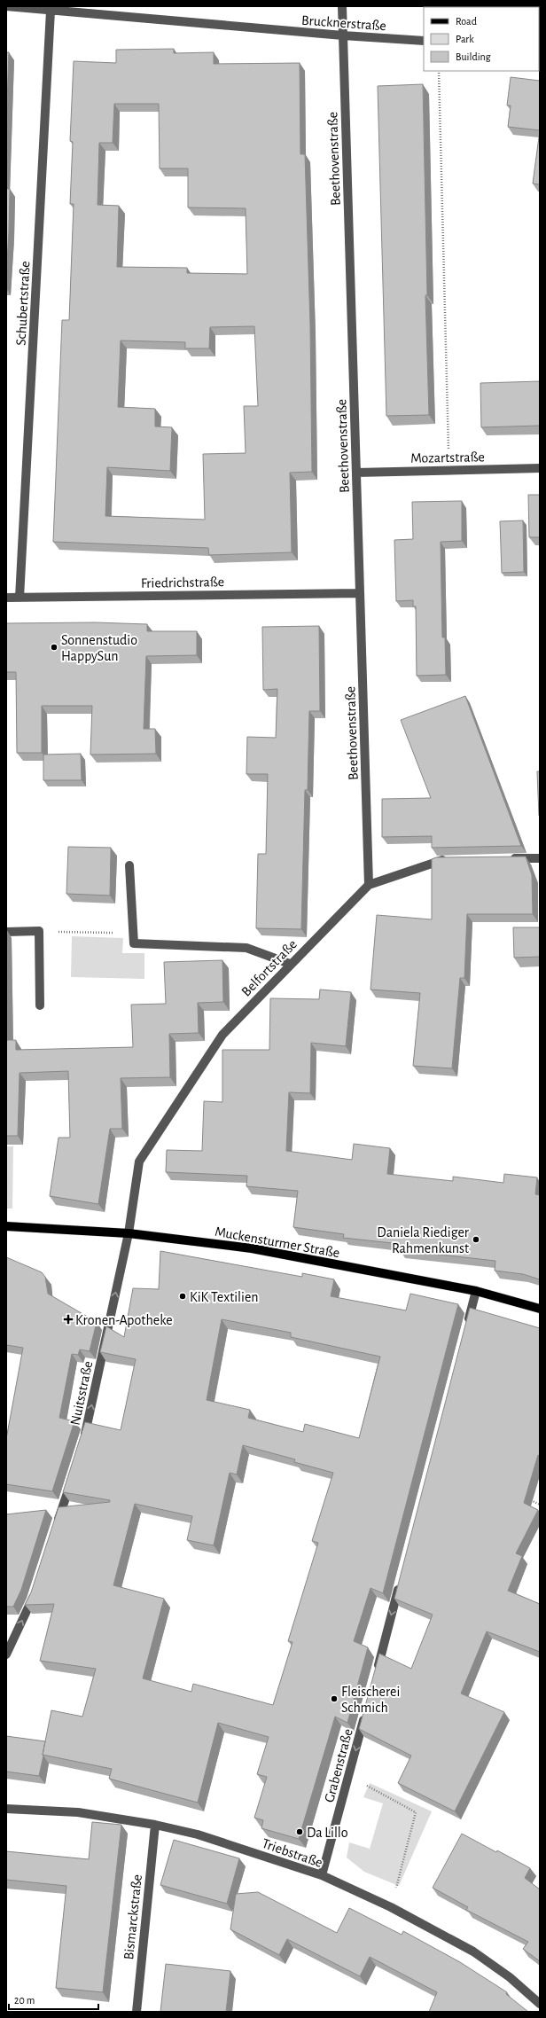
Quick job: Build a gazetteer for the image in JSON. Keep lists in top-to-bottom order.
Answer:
{
  "streets": {
    "main road": ["Muckensturmer Straße"],
    "street": [
      "Brucknerstraße",
      "Beethovenstraße",
      "Schubertstraße",
      "Mozartstraße",
      "Friedrichstraße",
      "Belfortstraße",
      "Nuitsstraße",
      "Grabenstraße",
      "Triebstraße",
      "Bismarckstraße"
    ]
  },
  "crossings": [
    ["Brucknerstraße", "Beethovenstraße"],
    ["Brucknerstraße", "Schubertstraße"],
    ["Beethovenstraße", "Mozartstraße"],
    ["Beethovenstraße", "Friedrichstraße"],
    ["Beethovenstraße", "Belfortstraße"],
    ["Schubertstraße", "Friedrichstraße"],
    ["Belfortstraße", "Muckensturmer Straße"],
    ["Belfortstraße", "Nuitsstraße"],
    ["Muckensturmer Straße", "Nuitsstraße"],
    ["Grabenstraße", "Triebstraße"],
    ["Triebstraße", "Bismarckstraße"]
  ],
  "one_way": ["Nuitsstraße", "Grabenstraße"],
  "places": {
    "other": [
      "Sonnenstudio HappySun",
      "Daniela Riediger Rahmenkunst",
      "KiK Textilien",
      "Fleischerei Schmich",
      "Da Lillo"
    ],
    "health": ["Kronen-Apotheke"]
  },
  "legend": ["Road", "Park", "Building"],
  "scale_bar": "20 m"
}
